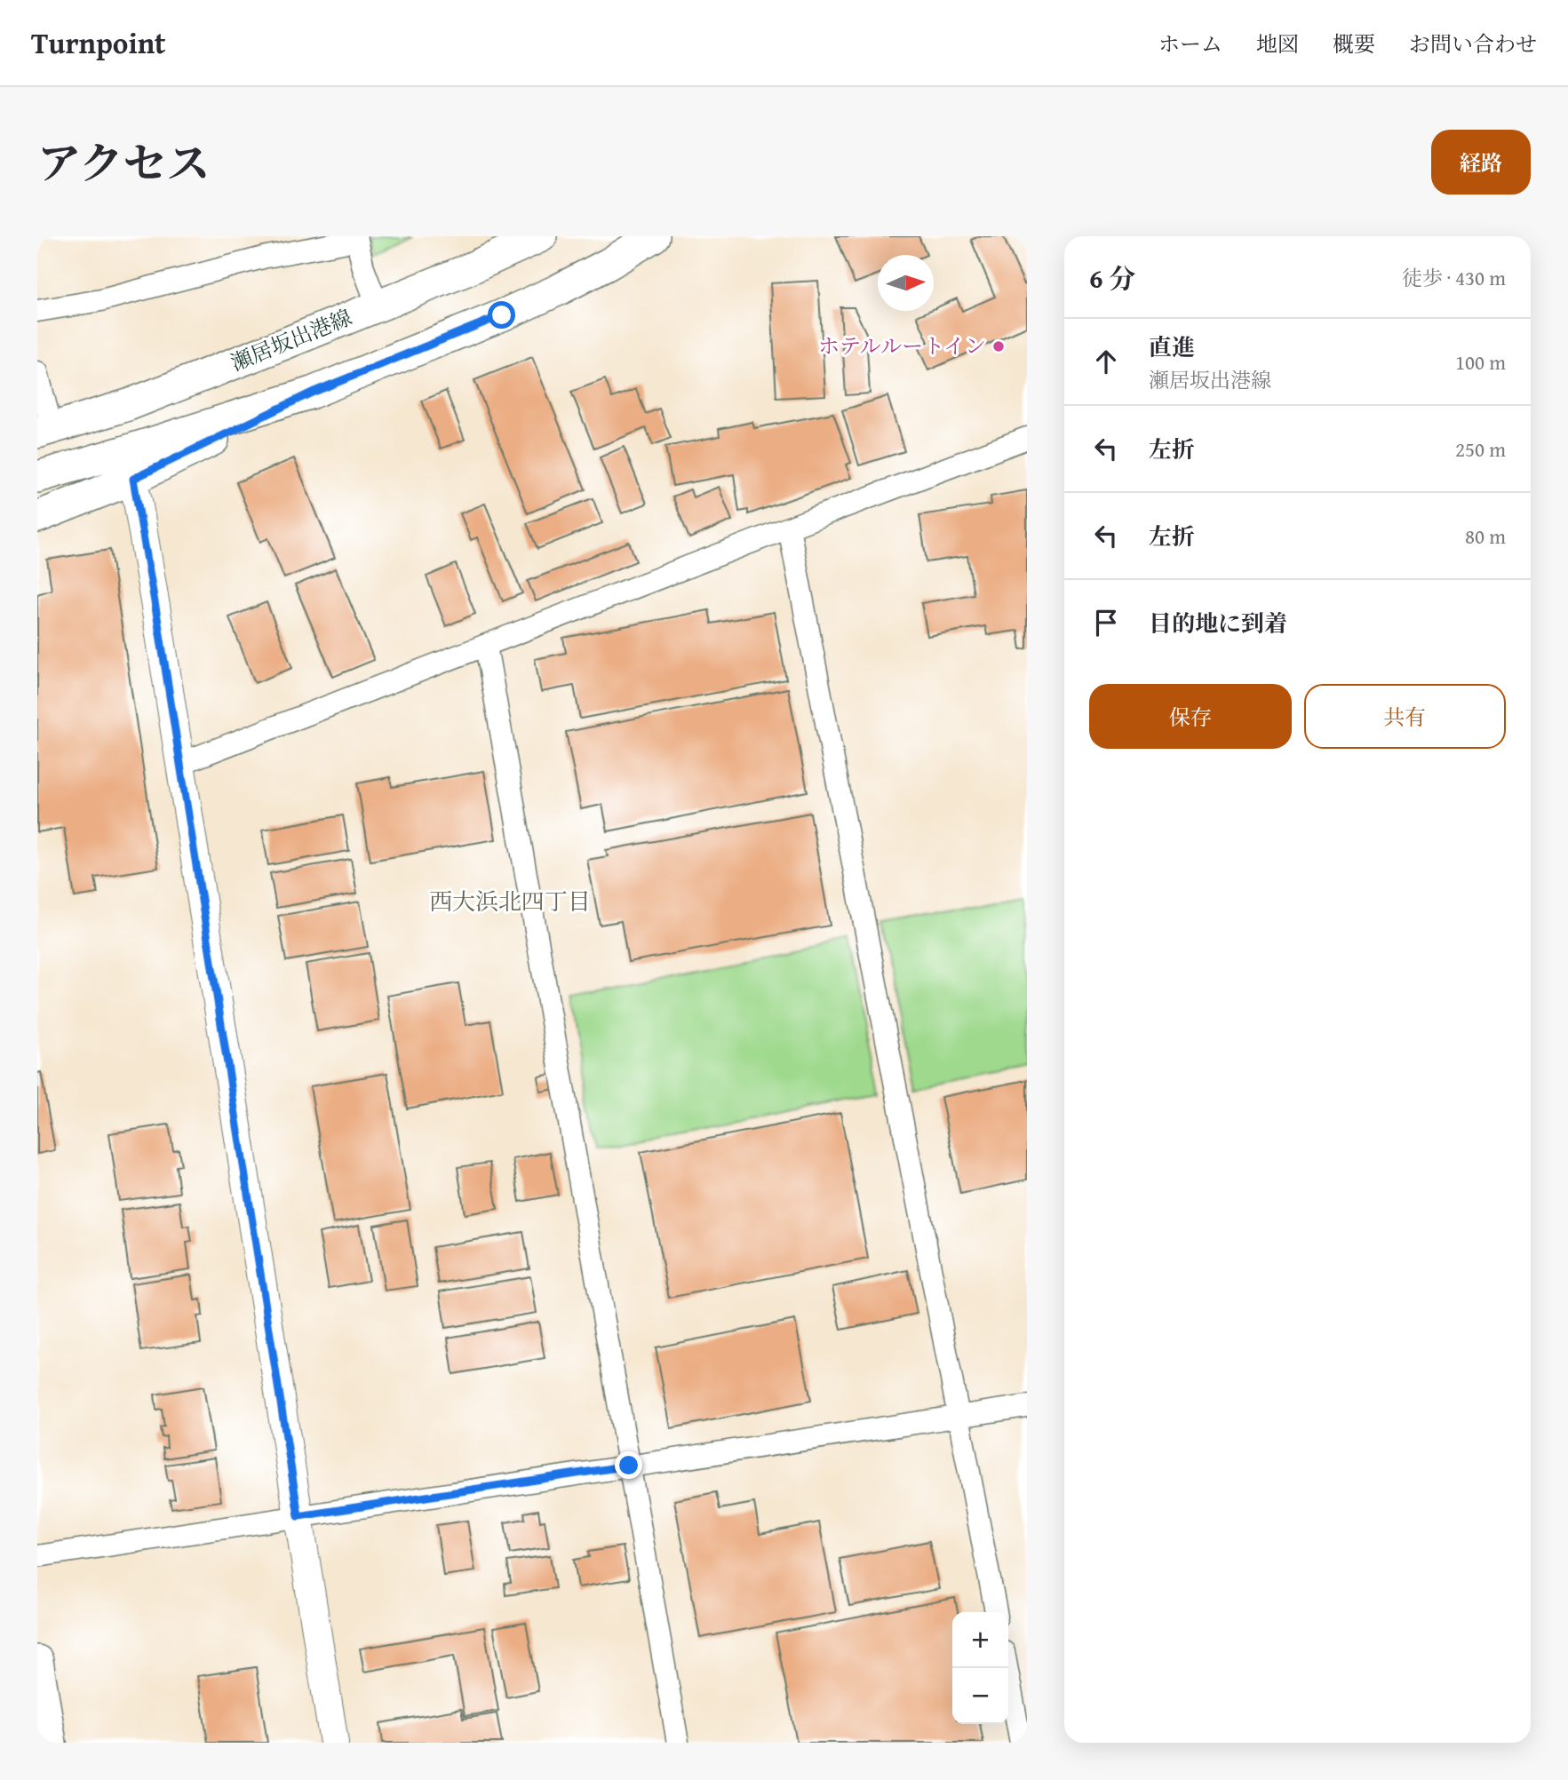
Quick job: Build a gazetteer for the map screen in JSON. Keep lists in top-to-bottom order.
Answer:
{
  "streets": {
    "main road": ["瀬居坂出港線"]
  },
  "districts": ["西大浜北四丁目"],
  "places": ["ホテルルートイン"],
  "north": "right",
  "page": {
    "header": "Turnpoint",
    "nav": [
      "ホーム",
      "地図",
      "概要",
      "お問い合わせ"
    ],
    "title": "アクセス",
    "buttons": [
      "経路",
      ["保存", "共有"]
    ],
    "heading": ["6 分", "徒歩 · 430 m"],
    "list": [
      ["直進", "瀬居坂出港線", "100 m"],
      ["左折", "250 m"],
      ["左折", "80 m"],
      "目的地に到着"
    ],
    "map_buttons": ["+", "−"]
  }
}
